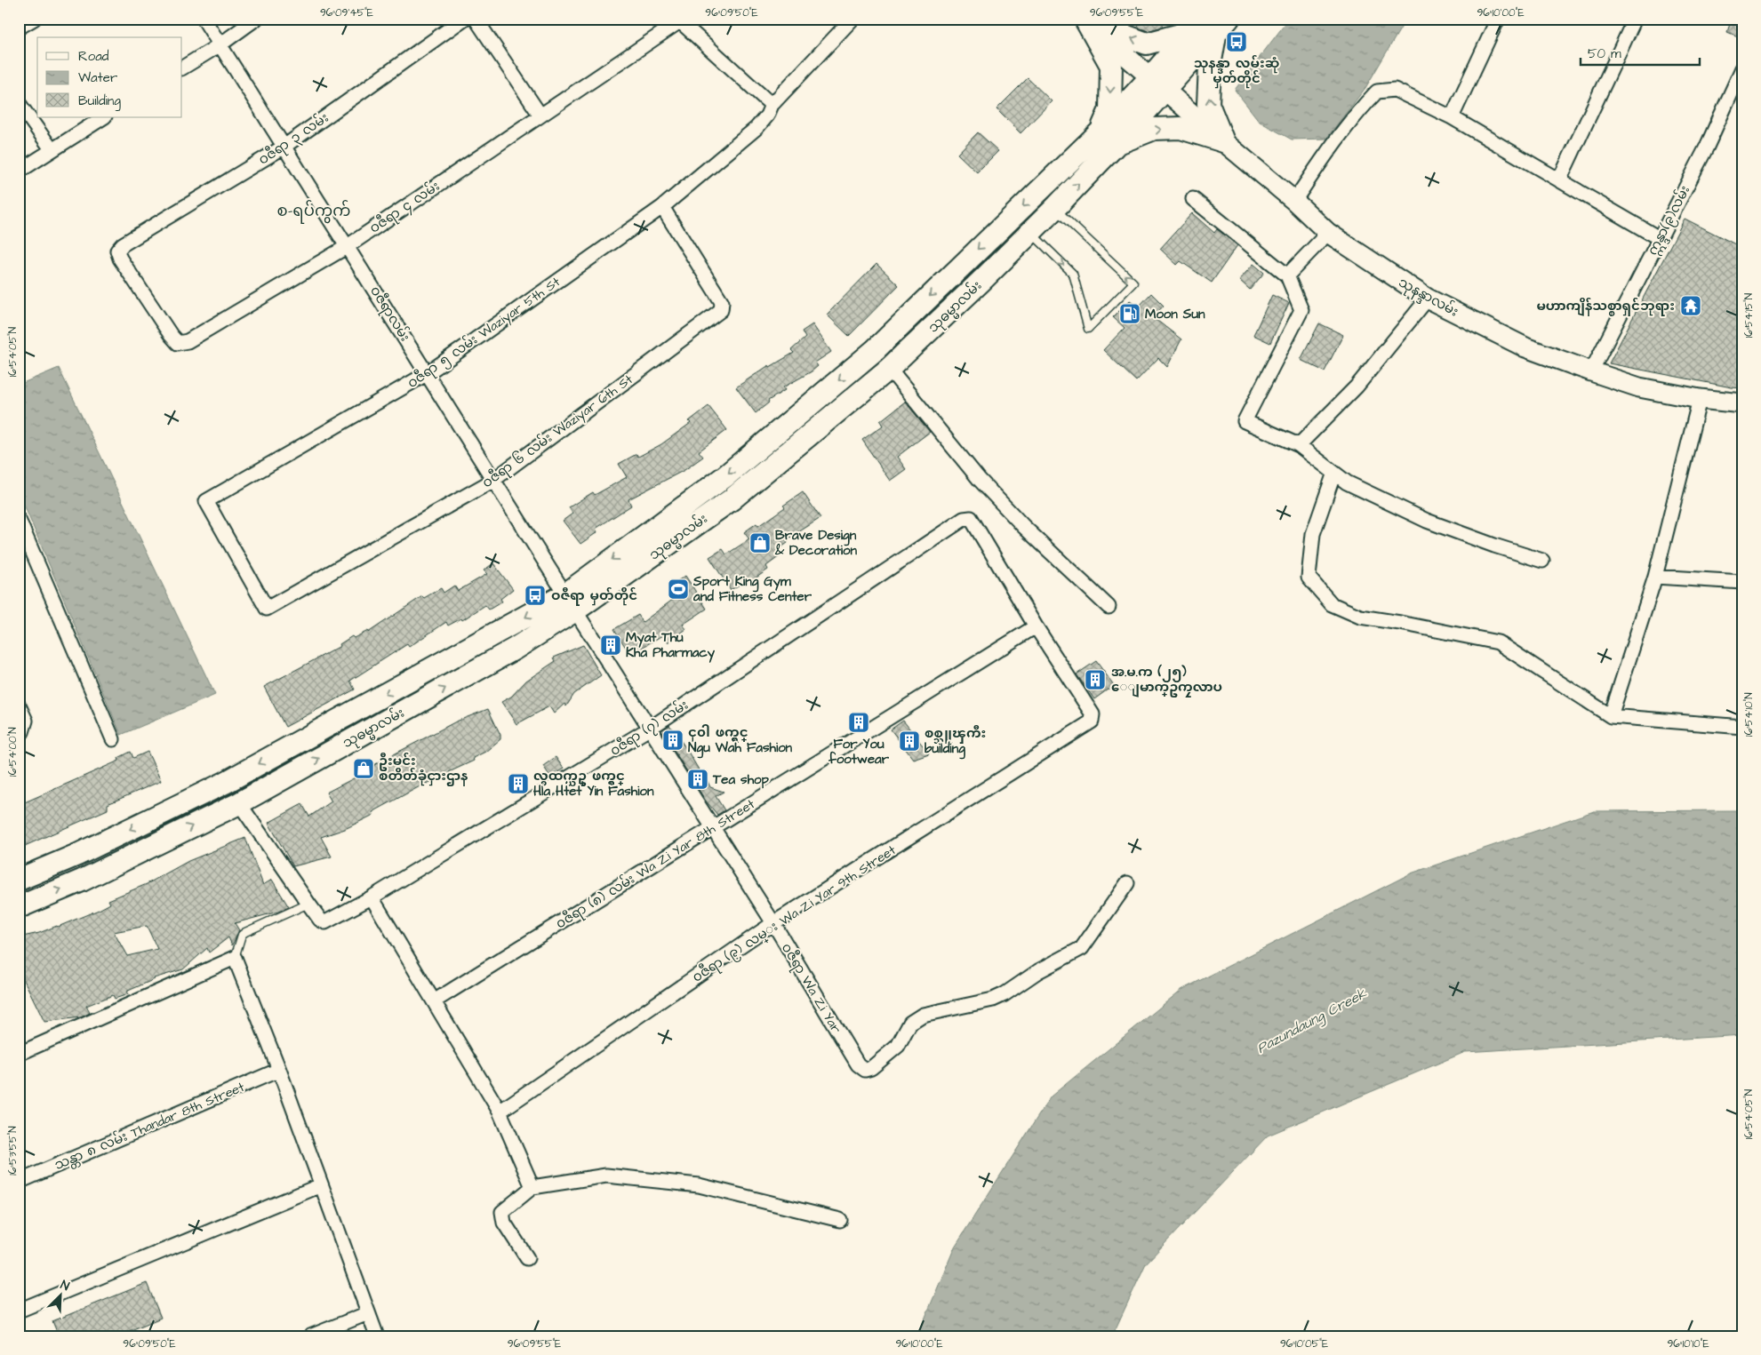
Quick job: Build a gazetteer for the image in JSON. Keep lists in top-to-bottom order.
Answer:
{
  "streets": {
    "main road": ["သုနန္ဒာလမ်း", "သုဓမ္မာလမ်း"],
    "street": [
      "ဝဇီရာ ၃ လမ်း",
      "ဝဇီရာ ၄ လမ်း",
      "ဣန္ဒာ(၉)လမ်း",
      "ဝဇီရာလမ်း",
      "ဝဇီရာ ၅ လမ်း Waziyar 5th St",
      "ဝဇီရာ ၆ လမ်း Waziyar 6th St",
      "၀ဇီရာ (၇) လမ်း",
      "၀ဇီရာ (၈) လမ်း Wa Zi Yar 8th Street",
      "၀ဇီရာ (၉) လမ္း Wa Zi Yar 9th Street",
      "၀ဇီရာ Wa Zi Yar",
      "သန္တာ ၈ လမ်း Thandar 8th Street"
    ]
  },
  "crossings": [
    ["ဝဇီရာ ၃ လမ်း", "ဝဇီရာ ၄ လမ်း"],
    ["ဝဇီရာ ၃ လမ်း", "ဝဇီရာလမ်း"],
    ["ဝဇီရာ ၄ လမ်း", "ဝဇီရာလမ်း"],
    ["ဣန္ဒာ(၉)လမ်း", "သုနန္ဒာလမ်း"],
    ["သုနန္ဒာလမ်း", "သုဓမ္မာလမ်း"],
    ["သုဓမ္မာလမ်း", "ဝဇီရာလမ်း"],
    ["သုဓမ္မာလမ်း", "၀ဇီရာ Wa Zi Yar"],
    ["ဝဇီရာလမ်း", "ဝဇီရာ ၅ လမ်း Waziyar 5th St"],
    ["ဝဇီရာလမ်း", "ဝဇီရာ ၆ လမ်း Waziyar 6th St"],
    ["ဝဇီရာလမ်း", "၀ဇီရာ Wa Zi Yar"],
    ["ဝဇီရာ ၅ လမ်း Waziyar 5th St", "ဝဇီရာ ၆ လမ်း Waziyar 6th St"],
    ["၀ဇီရာ (၇) လမ်း", "၀ဇီရာ (၈) လမ်း Wa Zi Yar 8th Street"],
    ["၀ဇီရာ (၇) လမ်း", "၀ဇီရာ (၉) လမ္း Wa Zi Yar 9th Street"],
    ["၀ဇီရာ (၇) လမ်း", "၀ဇီရာ Wa Zi Yar"],
    ["၀ဇီရာ (၈) လမ်း Wa Zi Yar 8th Street", "၀ဇီရာ (၉) လမ္း Wa Zi Yar 9th Street"],
    ["၀ဇီရာ (၈) လမ်း Wa Zi Yar 8th Street", "၀ဇီရာ Wa Zi Yar"],
    ["၀ဇီရာ (၉) လမ္း Wa Zi Yar 9th Street", "၀ဇီရာ Wa Zi Yar"]
  ],
  "districts": ["စ-ရပ်ကွက်"],
  "water": ["Pazundaung Creek"],
  "places": {
    "bus stop": ["သုနန္ဒာ လမ်းဆုံ မှတ်တိုင်", "ဝဇီရာ မှတ်တိုင်"],
    "temple": ["မဟာကျိန်သစ္စာရှင်ဘုရား"],
    "fuel station": ["Moon Sun"],
    "shop": ["Brave Design & Decoration", "ဦးမင်း စတိတ်ခုံငှားဌာန"],
    "sports": ["Sport King Gym and Fitness Center"],
    "building": [
      "Myat Thu Kha Pharmacy",
      "အ.မ.က (၂၅) ေျမာက္ဥကၠလာပ",
      "For You footwear",
      "ငု၀ါ ဖက္ရွင္ Ngu Wah Fashion",
      "စစ္သူၾကီး building",
      "Tea shop",
      "လွထက္ယဥ္ ဖက္ရွင္ Hla Htet Yin Fashion"
    ]
  },
  "legend": ["Road", "Water", "Building"],
  "scale_bar": "50 m",
  "north": "top right",
  "coordinates": [
    "96°09'45\"E",
    "96°09'50\"E",
    "96°09'55\"E",
    "96°10'00\"E",
    "16°54'15\"N",
    "16°54'05\"N",
    "16°54'10\"N",
    "16°54'00\"N",
    "16°53'55\"N",
    "96°10'05\"E",
    "96°10'10\"E"
  ]
}
